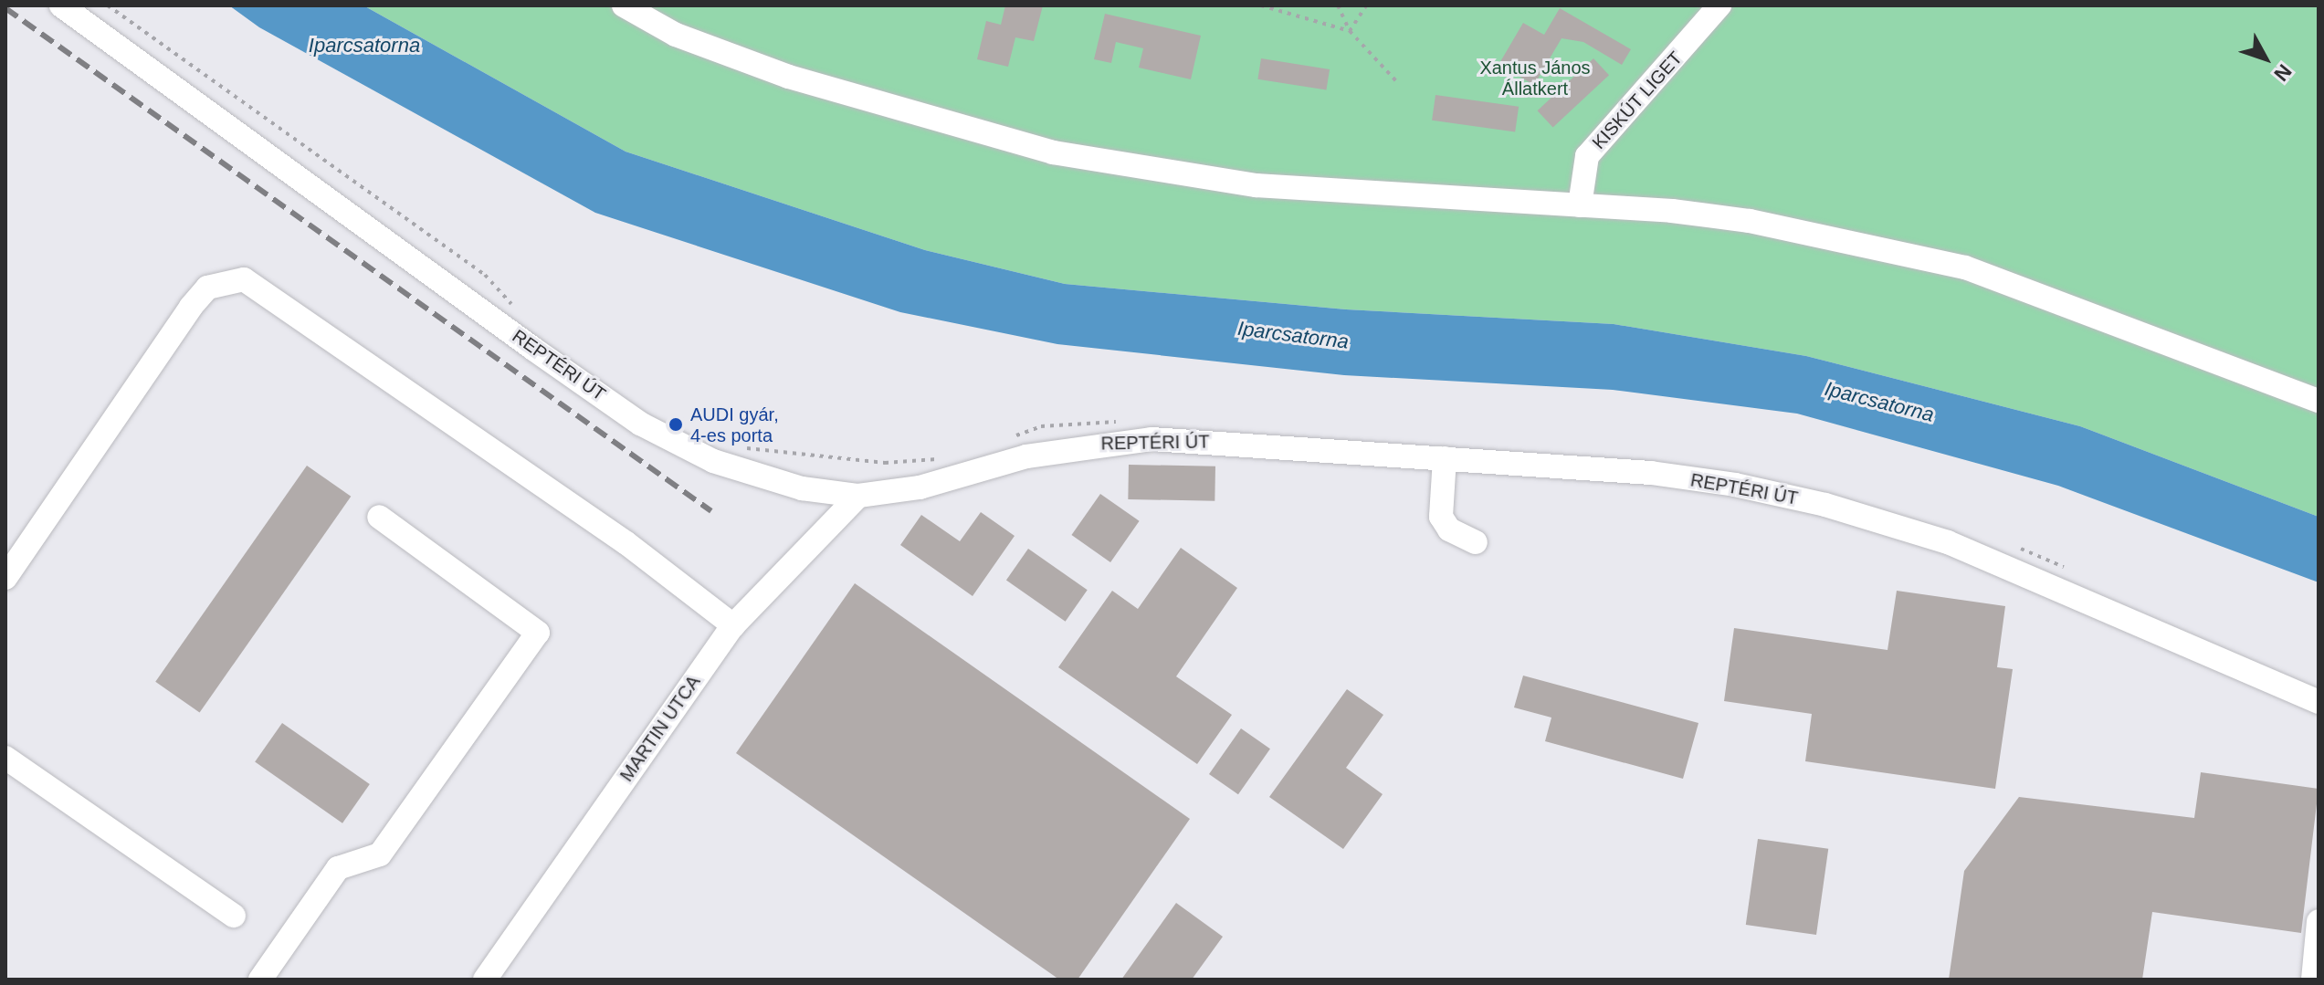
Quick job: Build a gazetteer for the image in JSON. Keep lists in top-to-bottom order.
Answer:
{
  "streets": {
    "street": ["KISKÚT LIGET", "REPTÉRI ÚT", "MARTIN UTCA"]
  },
  "crossings": [
    ["REPTÉRI ÚT", "MARTIN UTCA"]
  ],
  "water": ["Iparcsatorna"],
  "parks": ["Xantus János Állatkert"],
  "places": ["AUDI gyár, 4-es porta"],
  "north": "bottom right"
}
